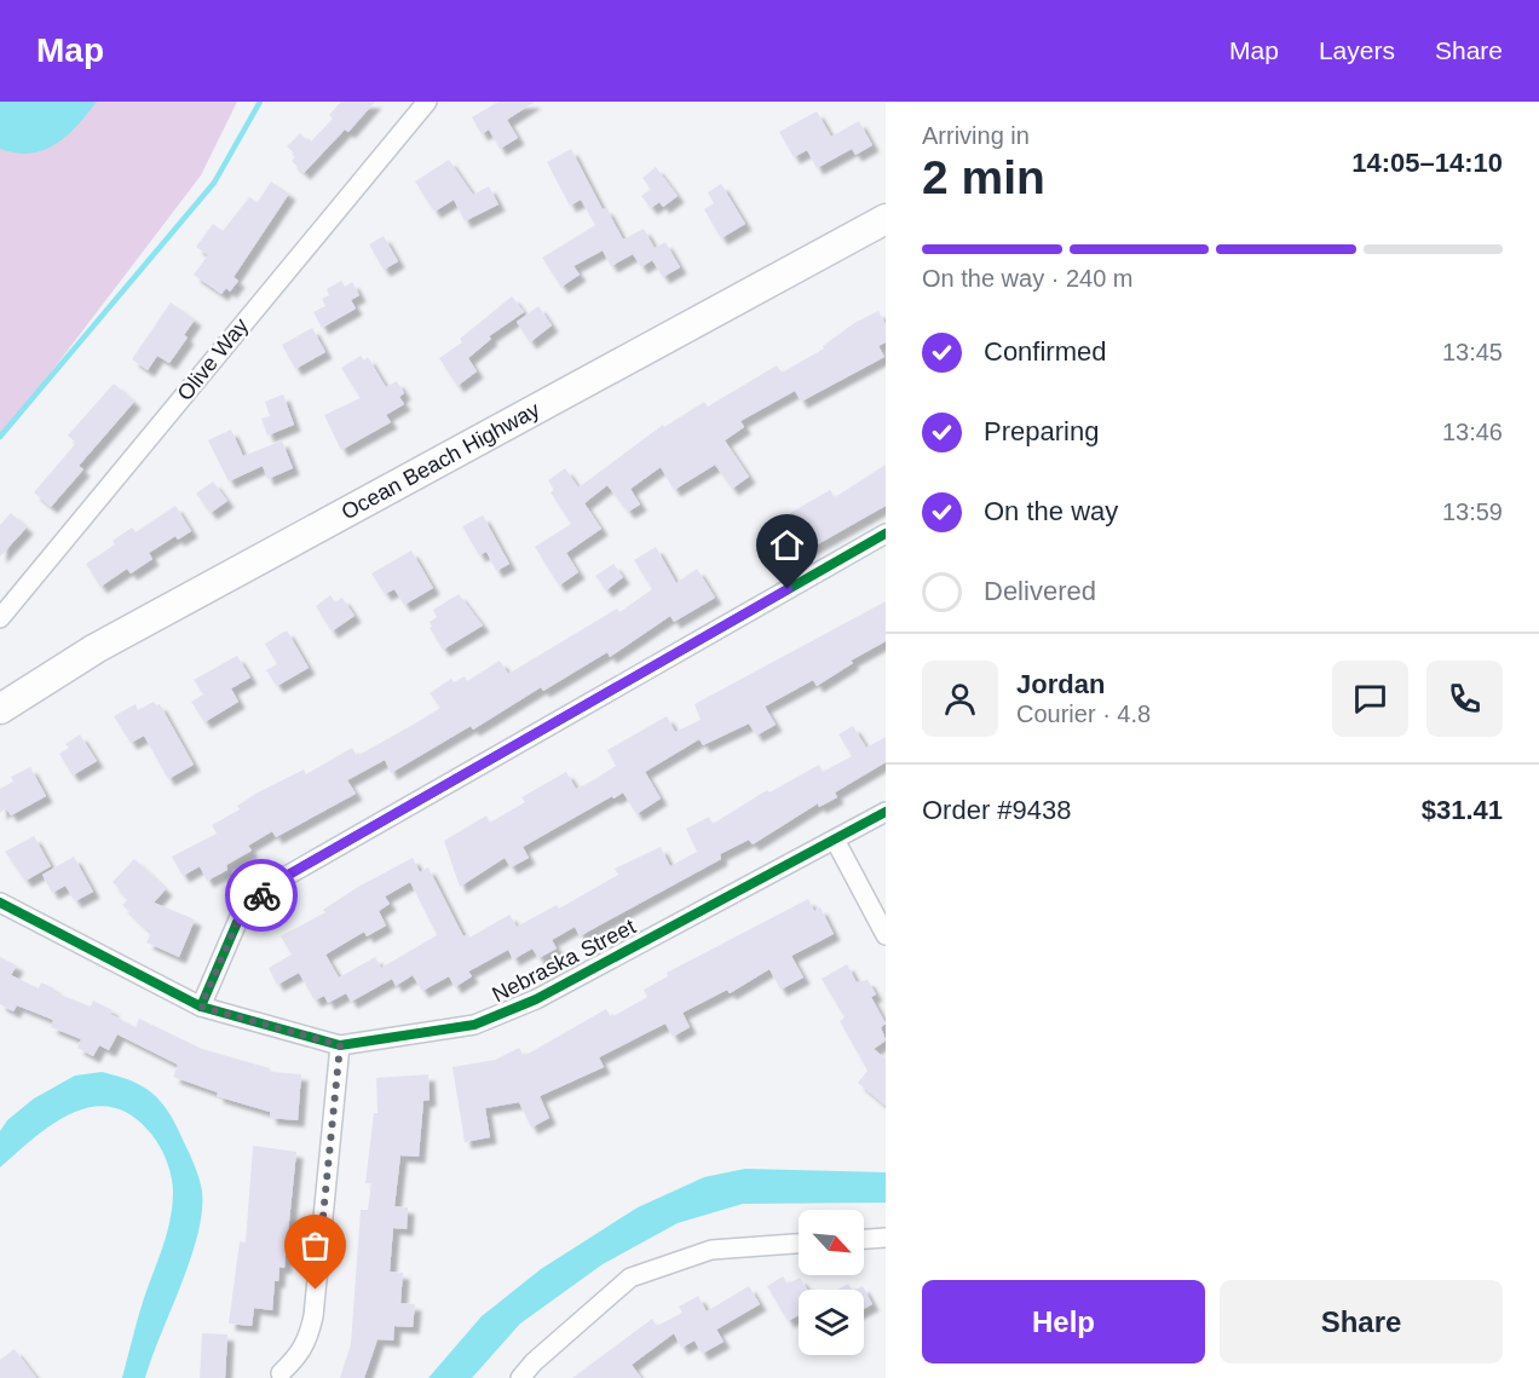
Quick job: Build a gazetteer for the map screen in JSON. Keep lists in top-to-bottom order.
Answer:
{
  "streets": {
    "main road": ["Ocean Beach Highway"],
    "street": ["Olive Way", "Nebraska Street"]
  },
  "north": "bottom right",
  "page": {
    "header": "Map",
    "nav": ["Map", "Layers", "Share"],
    "heading": ["2 min", "Arriving in", "14:05–14:10"],
    "panel": [
      "Jordan",
      "Courier · 4.8",
      "Order #9438",
      "$31.41"
    ],
    "bar": "On the way · 240 m",
    "list": [
      ["Confirmed", "13:45"],
      ["Preparing", "13:46"],
      ["On the way", "13:59"],
      "Delivered"
    ],
    "buttons": ["Help", "Share"]
  }
}
